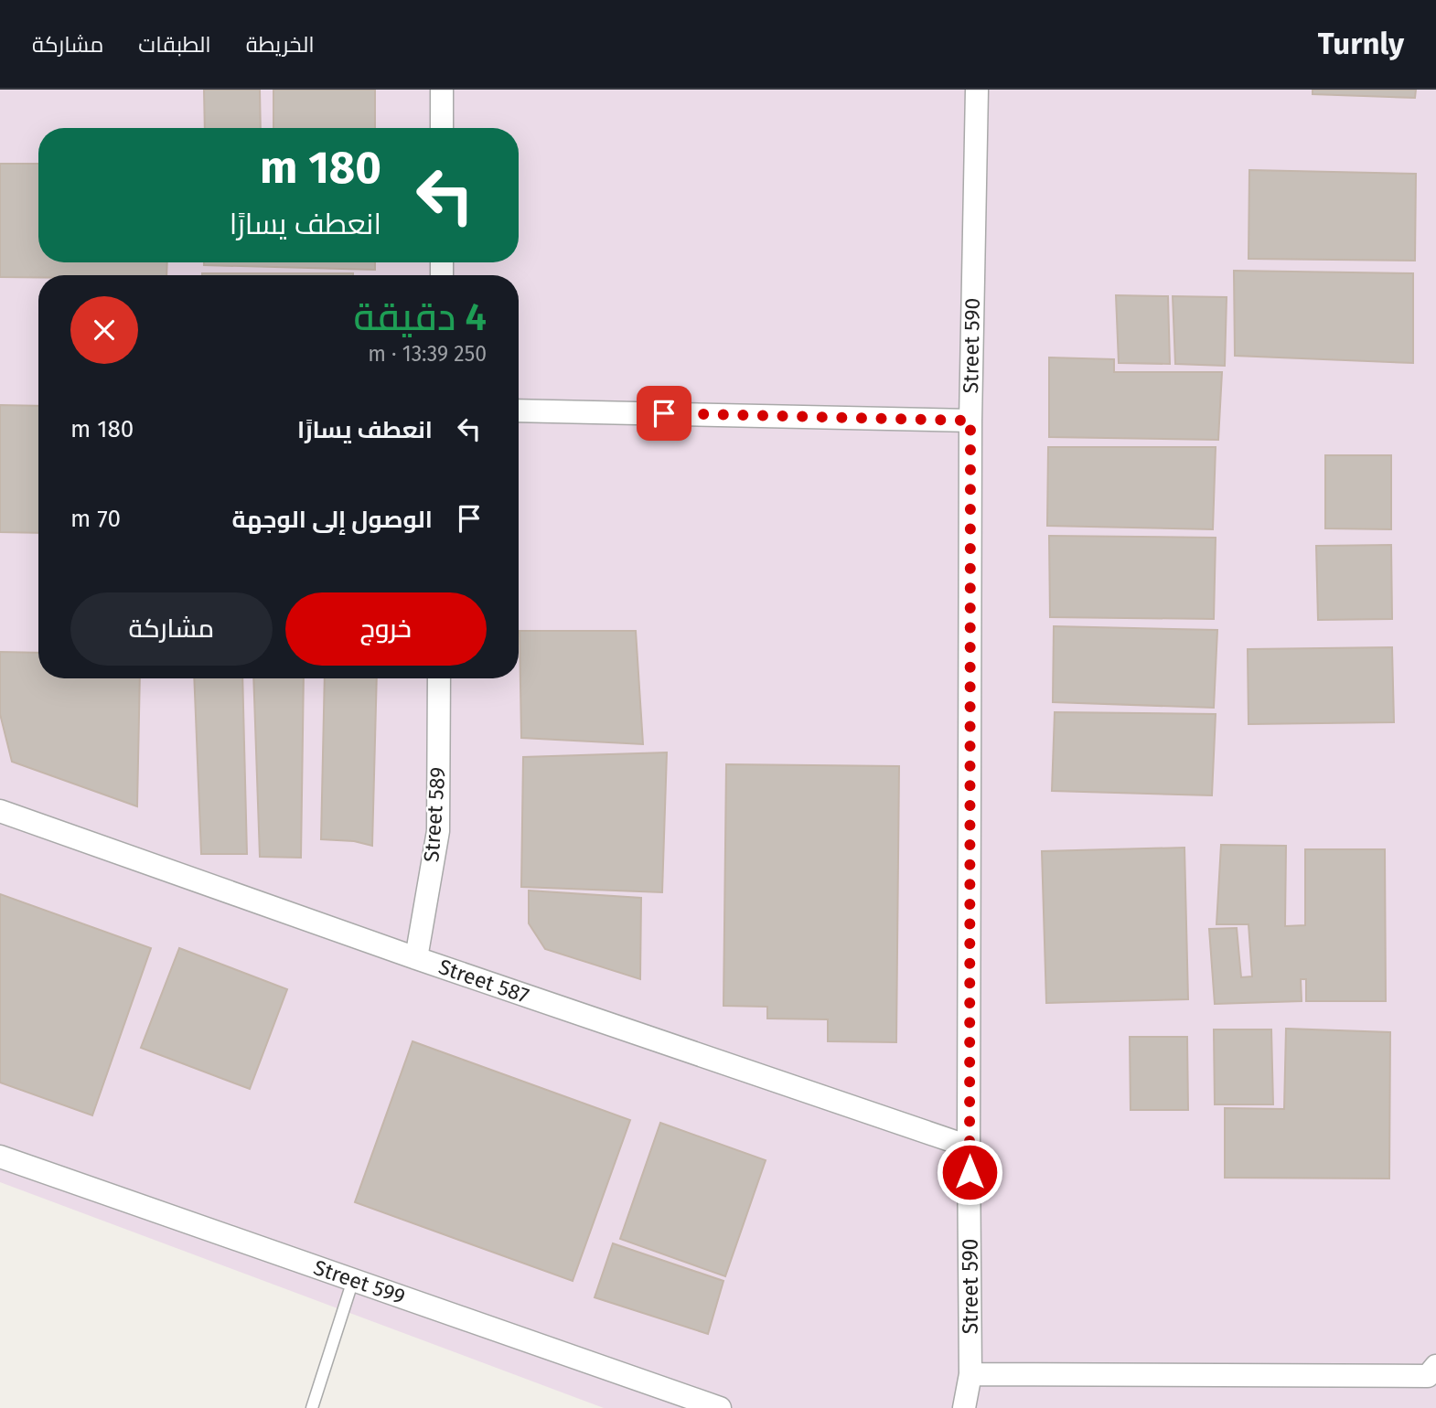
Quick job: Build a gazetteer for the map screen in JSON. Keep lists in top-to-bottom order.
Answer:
{
  "streets": {
    "street": [
      "Street 590",
      "Street 589",
      "Street 587",
      "Street 599"
    ]
  },
  "crossings": [
    ["Street 590", "Street 587"],
    ["Street 589", "Street 587"]
  ],
  "page": {
    "header": "Turnly",
    "nav": ["الخريطة", "الطبقات", "مشاركة"],
    "turn": ["180 m", "انعطف يسارًا"],
    "heading": ["4 دقيقة", "250 m · 13:39"],
    "list": [
      {
        "name": "انعطف يسارًا",
        "value": "180 m"
      },
      {
        "name": "الوصول إلى الوجهة",
        "value": "70 m"
      }
    ],
    "buttons": ["خروج", "مشاركة"]
  }
}
